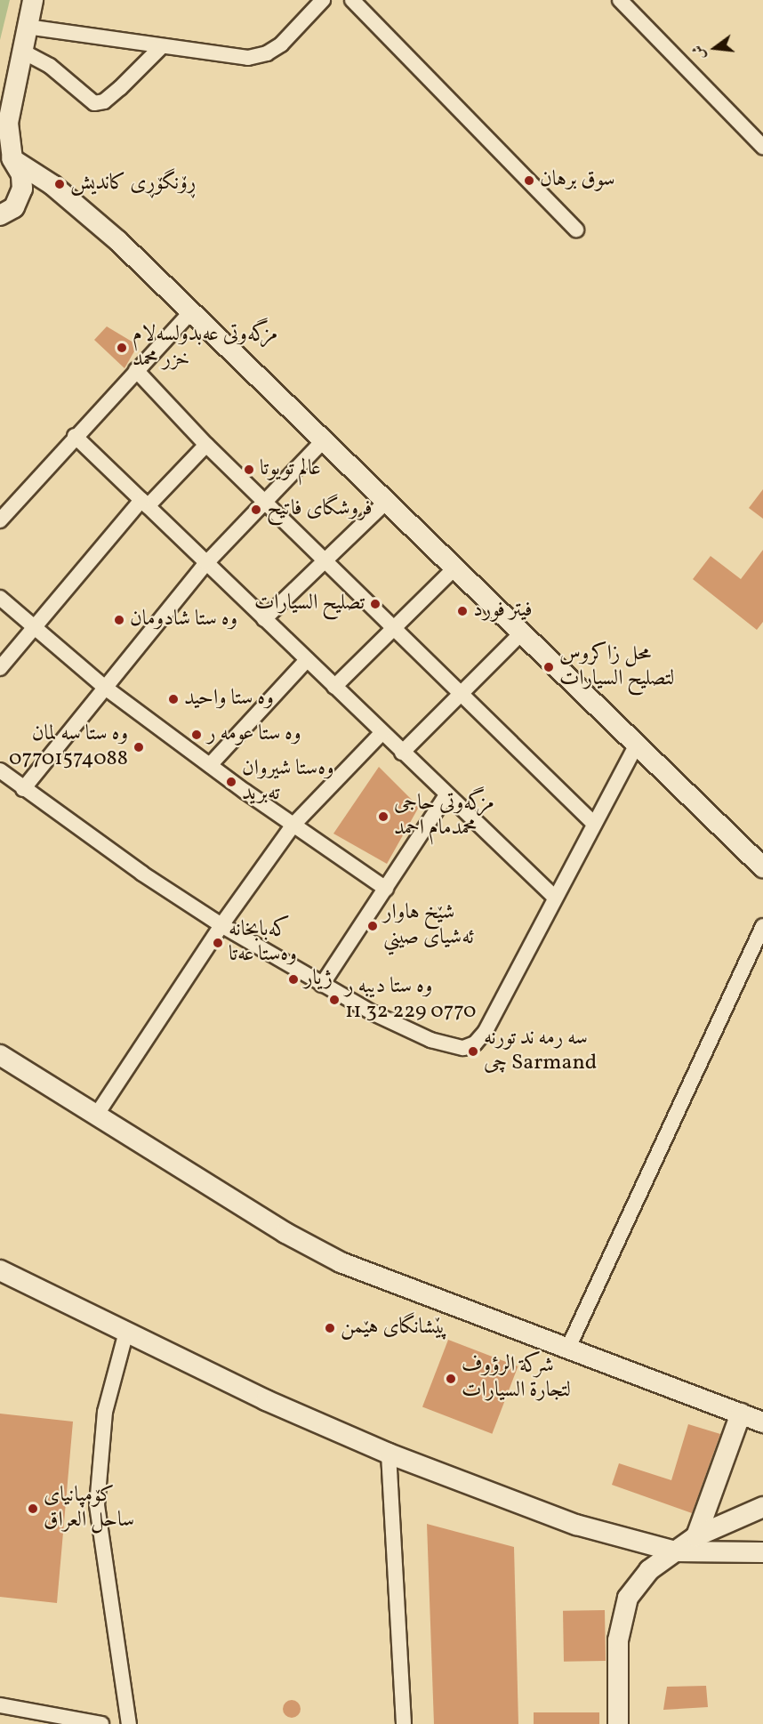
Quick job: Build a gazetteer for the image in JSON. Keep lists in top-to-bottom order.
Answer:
{
  "places": [
    "سوق برهان",
    "ڕۆنگۆڕی کاندیش",
    "مزگەوتی عەبدولسەلام خزر محمد",
    "عالم تويوتا",
    "فروشگاى فاتيح",
    "تصليح السيارات",
    "فيتر فورد",
    "وه ستا شادومان",
    "محل زاكروس لتصليح السيارات",
    "وه ستا واحید",
    "وه ستا عومه ر",
    "وه ستا سه لمان 07701574088",
    "وەستا شیروان تەبرید",
    "مزگەوتی حاجی محمدمام احمد",
    "شێخ هاوار ئەشیای صيني",
    "کەبابخانە وەستا عەتا",
    "ژیار",
    "وه ستا دیبه ر 11 32 229 0770",
    "سه رمه ند تورنه چی Sarmand",
    "پێشانگای هێمن",
    "شركة الرؤوف لتجارة السيارات",
    "کۆمپانیای ساحل العراق"
  ],
  "north": "left"
}
